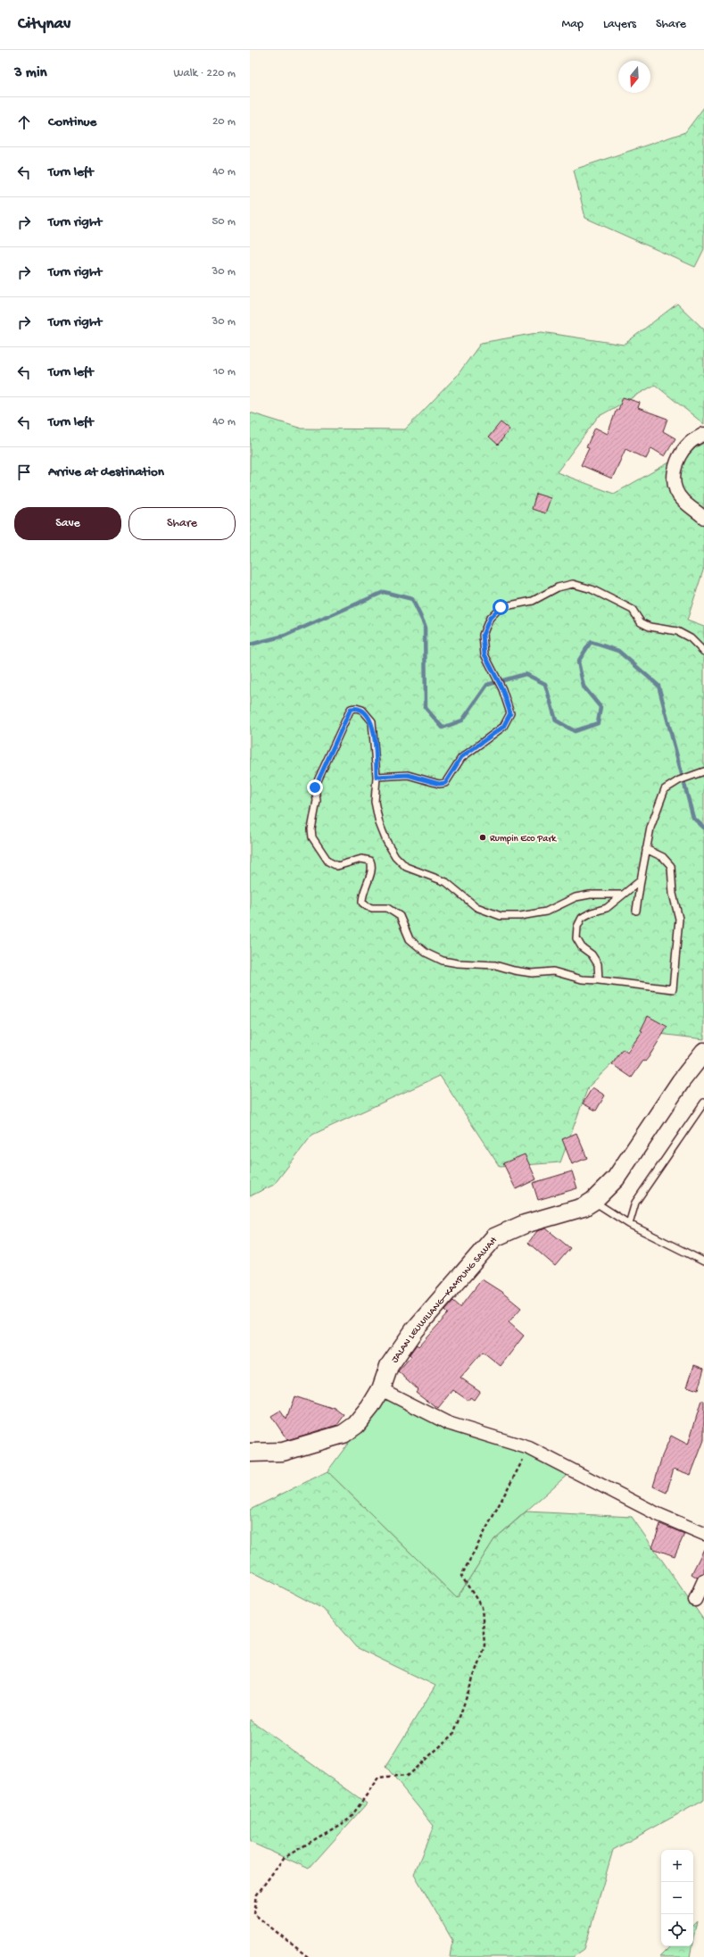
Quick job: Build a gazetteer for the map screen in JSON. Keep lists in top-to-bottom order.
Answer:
{
  "streets": {
    "main road": ["JALAN LEUWILIANG–KAMPUNG SAWAH"]
  },
  "places": ["Rumpin Eco Park"],
  "north": "bottom",
  "page": {
    "header": "Citynav",
    "nav": ["Map", "Layers", "Share"],
    "heading": ["3 min", "Walk · 220 m"],
    "list": [
      ["Continue", "20 m"],
      ["Turn left", "40 m"],
      ["Turn right", "50 m"],
      ["Turn right", "30 m"],
      ["Turn right", "30 m"],
      ["Turn left", "10 m"],
      ["Turn left", "40 m"],
      "Arrive at destination"
    ],
    "buttons": ["Save", "Share"],
    "map_buttons": ["+", "−"]
  }
}
